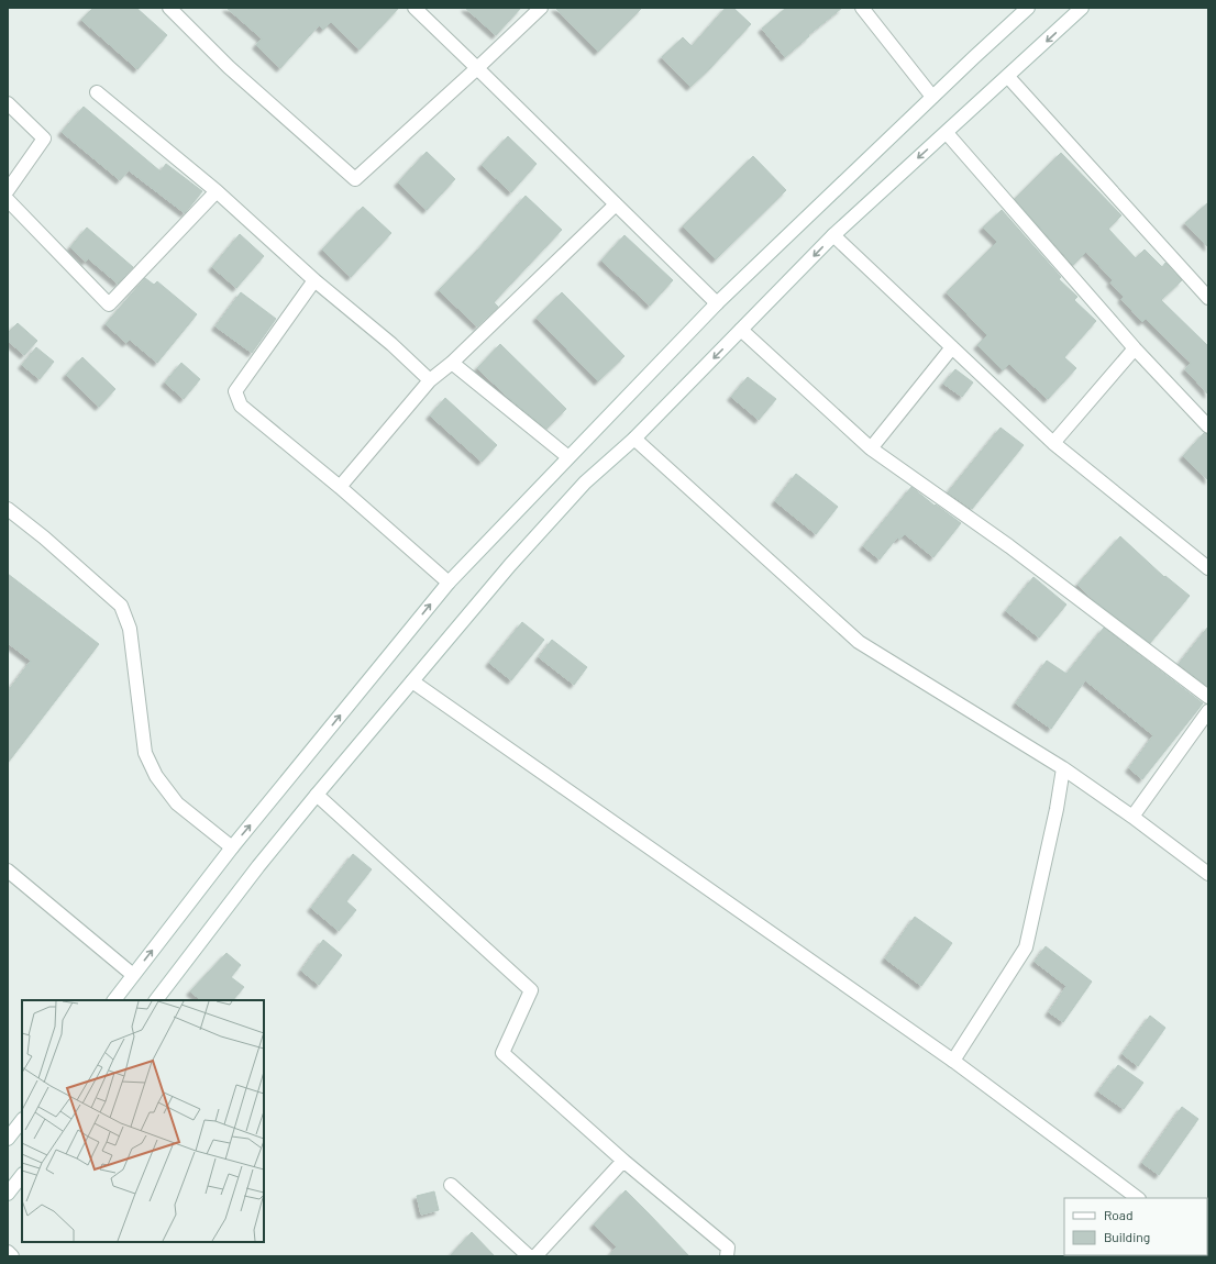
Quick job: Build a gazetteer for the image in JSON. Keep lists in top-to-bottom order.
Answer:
{
  "legend": ["Road", "Building"]
}
